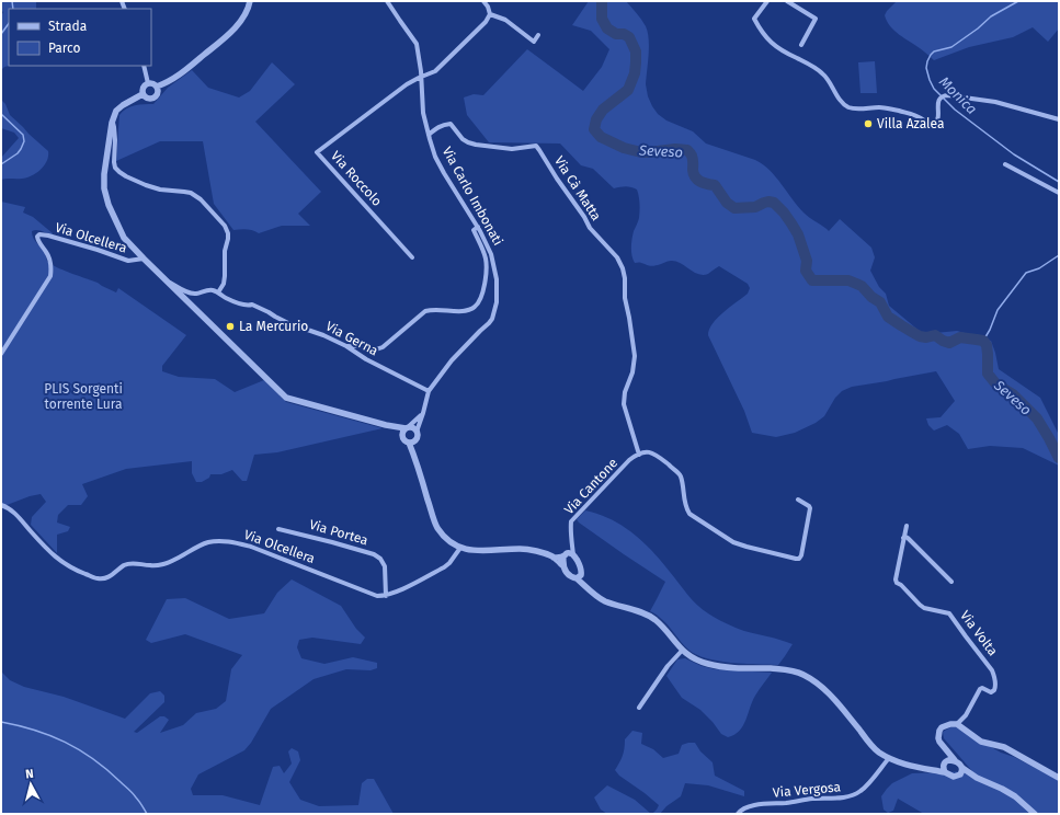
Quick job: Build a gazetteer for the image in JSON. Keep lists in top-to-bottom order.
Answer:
{
  "streets": {
    "street": [
      "Via Roccolo",
      "Via Cà Matta",
      "Via Carlo Imbonati",
      "Via Olcellera",
      "Via Gerna",
      "Via Cantone",
      "Via Portea",
      "Via Volta",
      "Via Vergosa"
    ]
  },
  "crossings": [
    ["Via Roccolo", "Via Carlo Imbonati"],
    ["Via Cà Matta", "Via Carlo Imbonati"],
    ["Via Cà Matta", "Via Cantone"],
    ["Via Carlo Imbonati", "Via Gerna"],
    ["Via Olcellera", "Via Portea"]
  ],
  "water": ["Monica", "Seveso"],
  "parks": ["PLIS Sorgenti torrente Lura"],
  "places": ["Villa Azalea", "La Mercurio"],
  "legend": ["Strada", "Parco"],
  "north": "top"
}
